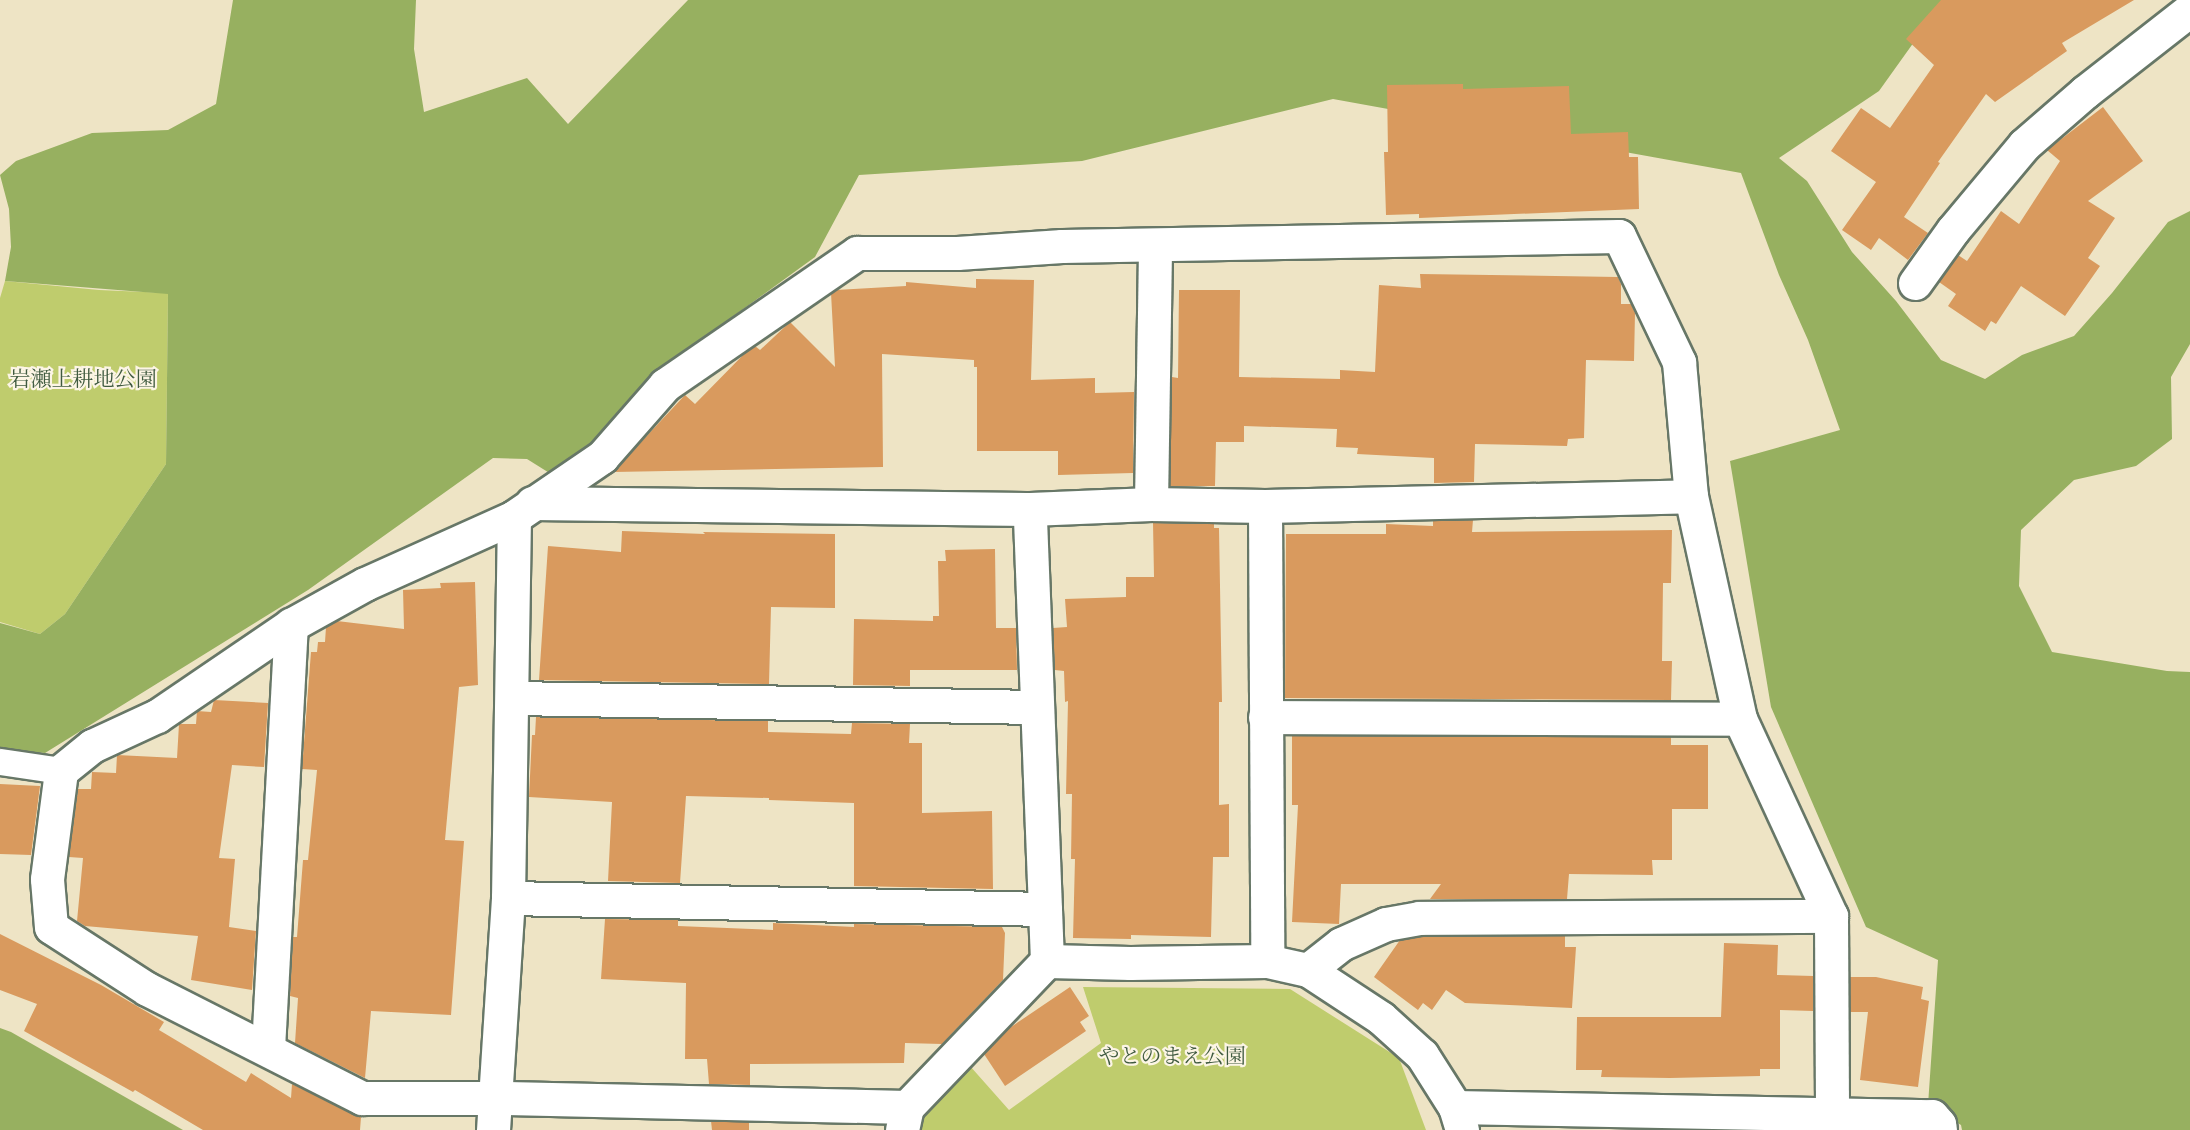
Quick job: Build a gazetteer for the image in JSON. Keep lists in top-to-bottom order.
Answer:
{
  "parks": ["岩瀬上耕地公園", "やとのまえ公園"]
}
